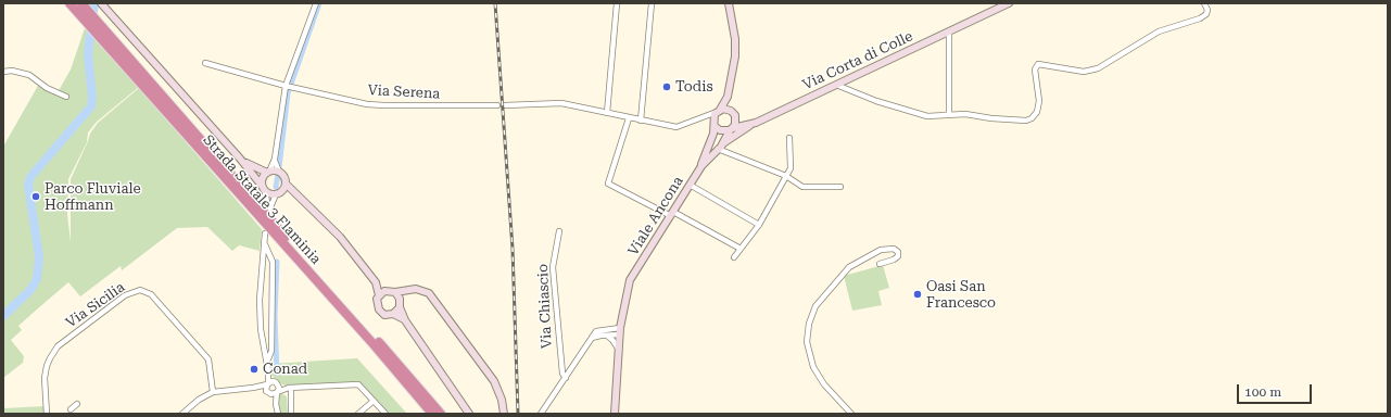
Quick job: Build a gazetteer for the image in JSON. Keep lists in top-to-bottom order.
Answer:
{
  "streets": {
    "highway": ["Strada Statale 3 Flaminia"],
    "main road": ["Via Corta di Colle", "Viale Ancona"],
    "street": ["Via Serena", "Via Sicilia", "Via Chiascio"]
  },
  "crossings": [
    ["Via Corta di Colle", "Viale Ancona"]
  ],
  "places": [
    "Todis",
    "Parco Fluviale Hoffmann",
    "Oasi San Francesco",
    "Conad"
  ],
  "scale_bar": "100 m"
}
